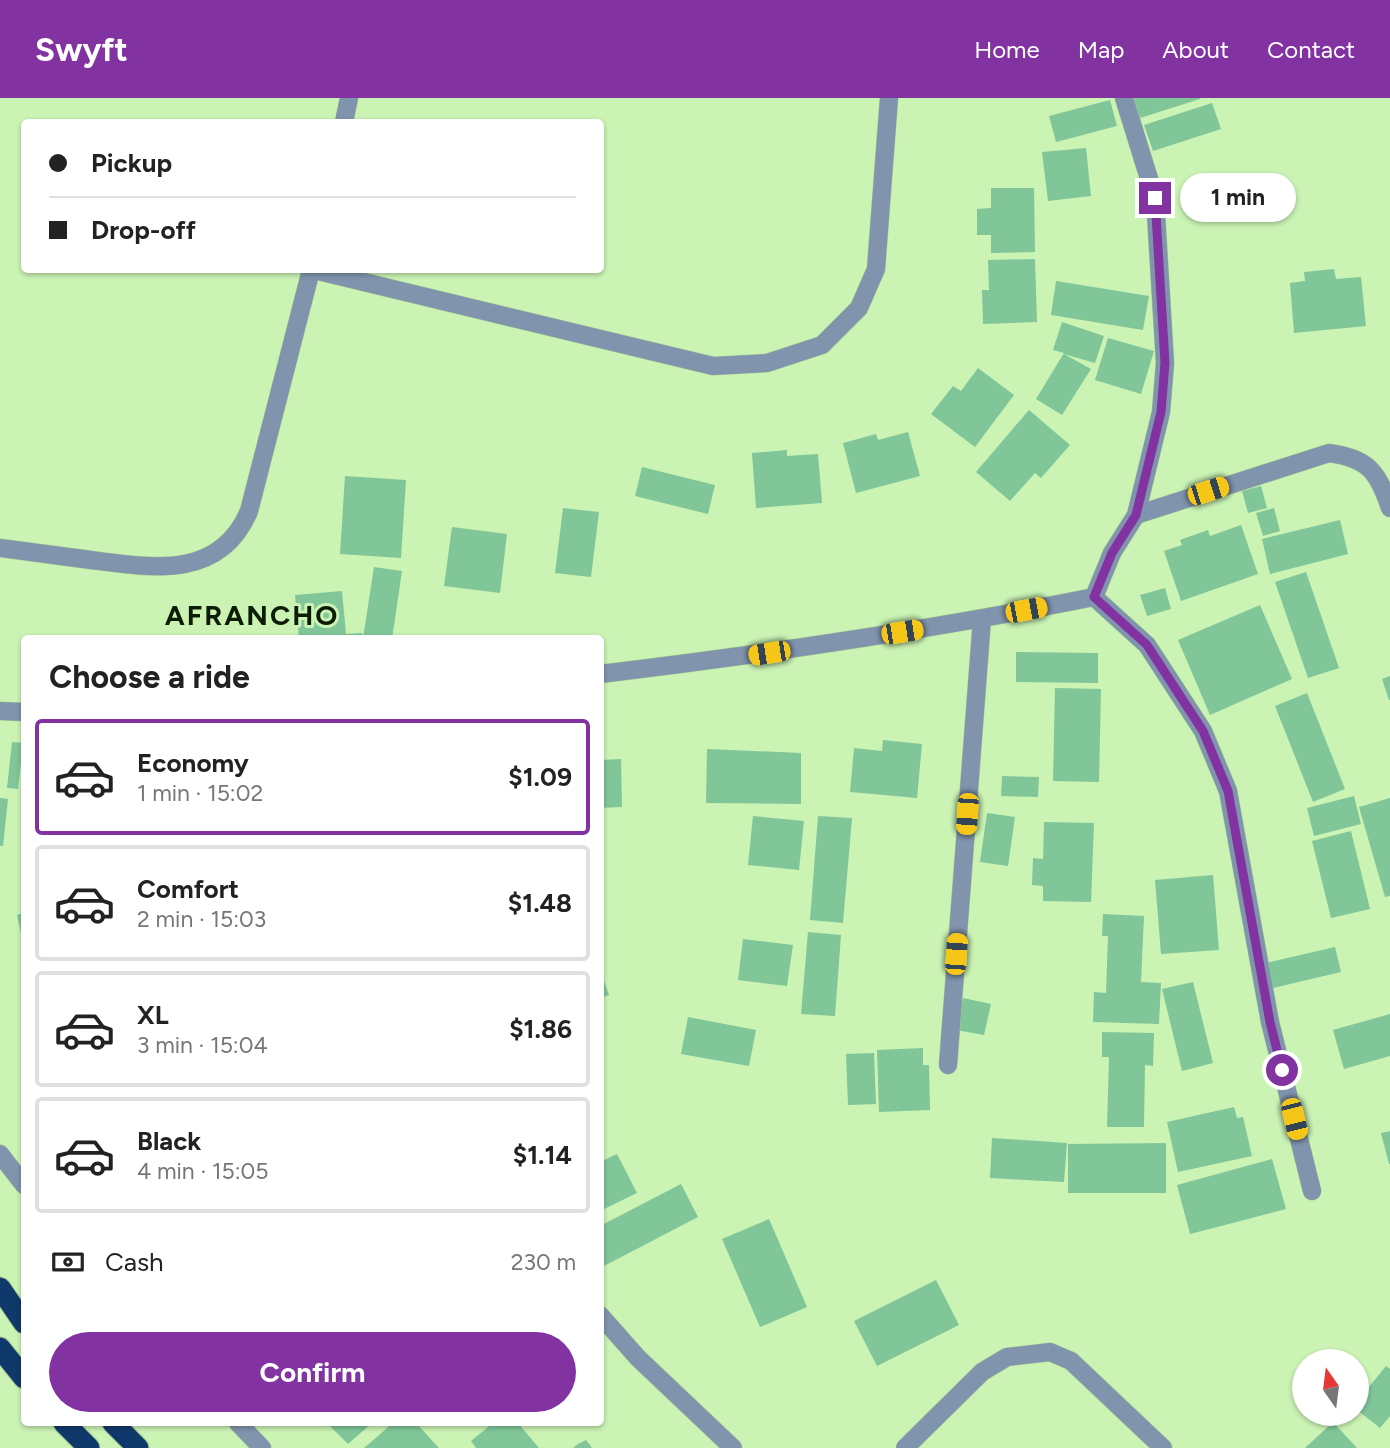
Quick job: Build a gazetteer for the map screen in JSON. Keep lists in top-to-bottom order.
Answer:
{
  "districts": ["AFRANCHO"],
  "north": "top",
  "page": {
    "header": "Swyft",
    "nav": [
      "Home",
      "Map",
      "About",
      "Contact"
    ],
    "banner": ["Pickup", "Drop-off"],
    "bubble": "1 min",
    "heading": "Choose a ride",
    "list": [
      {
        "name": "Economy",
        "note": "1 min · 15:02",
        "value": "$1.09"
      },
      {
        "name": "Comfort",
        "note": "2 min · 15:03",
        "value": "$1.48"
      },
      {
        "name": "XL",
        "note": "3 min · 15:04",
        "value": "$1.86"
      },
      {
        "name": "Black",
        "note": "4 min · 15:05",
        "value": "$1.14"
      }
    ],
    "pay": ["Cash", "230 m"],
    "buttons": "Confirm"
  }
}
